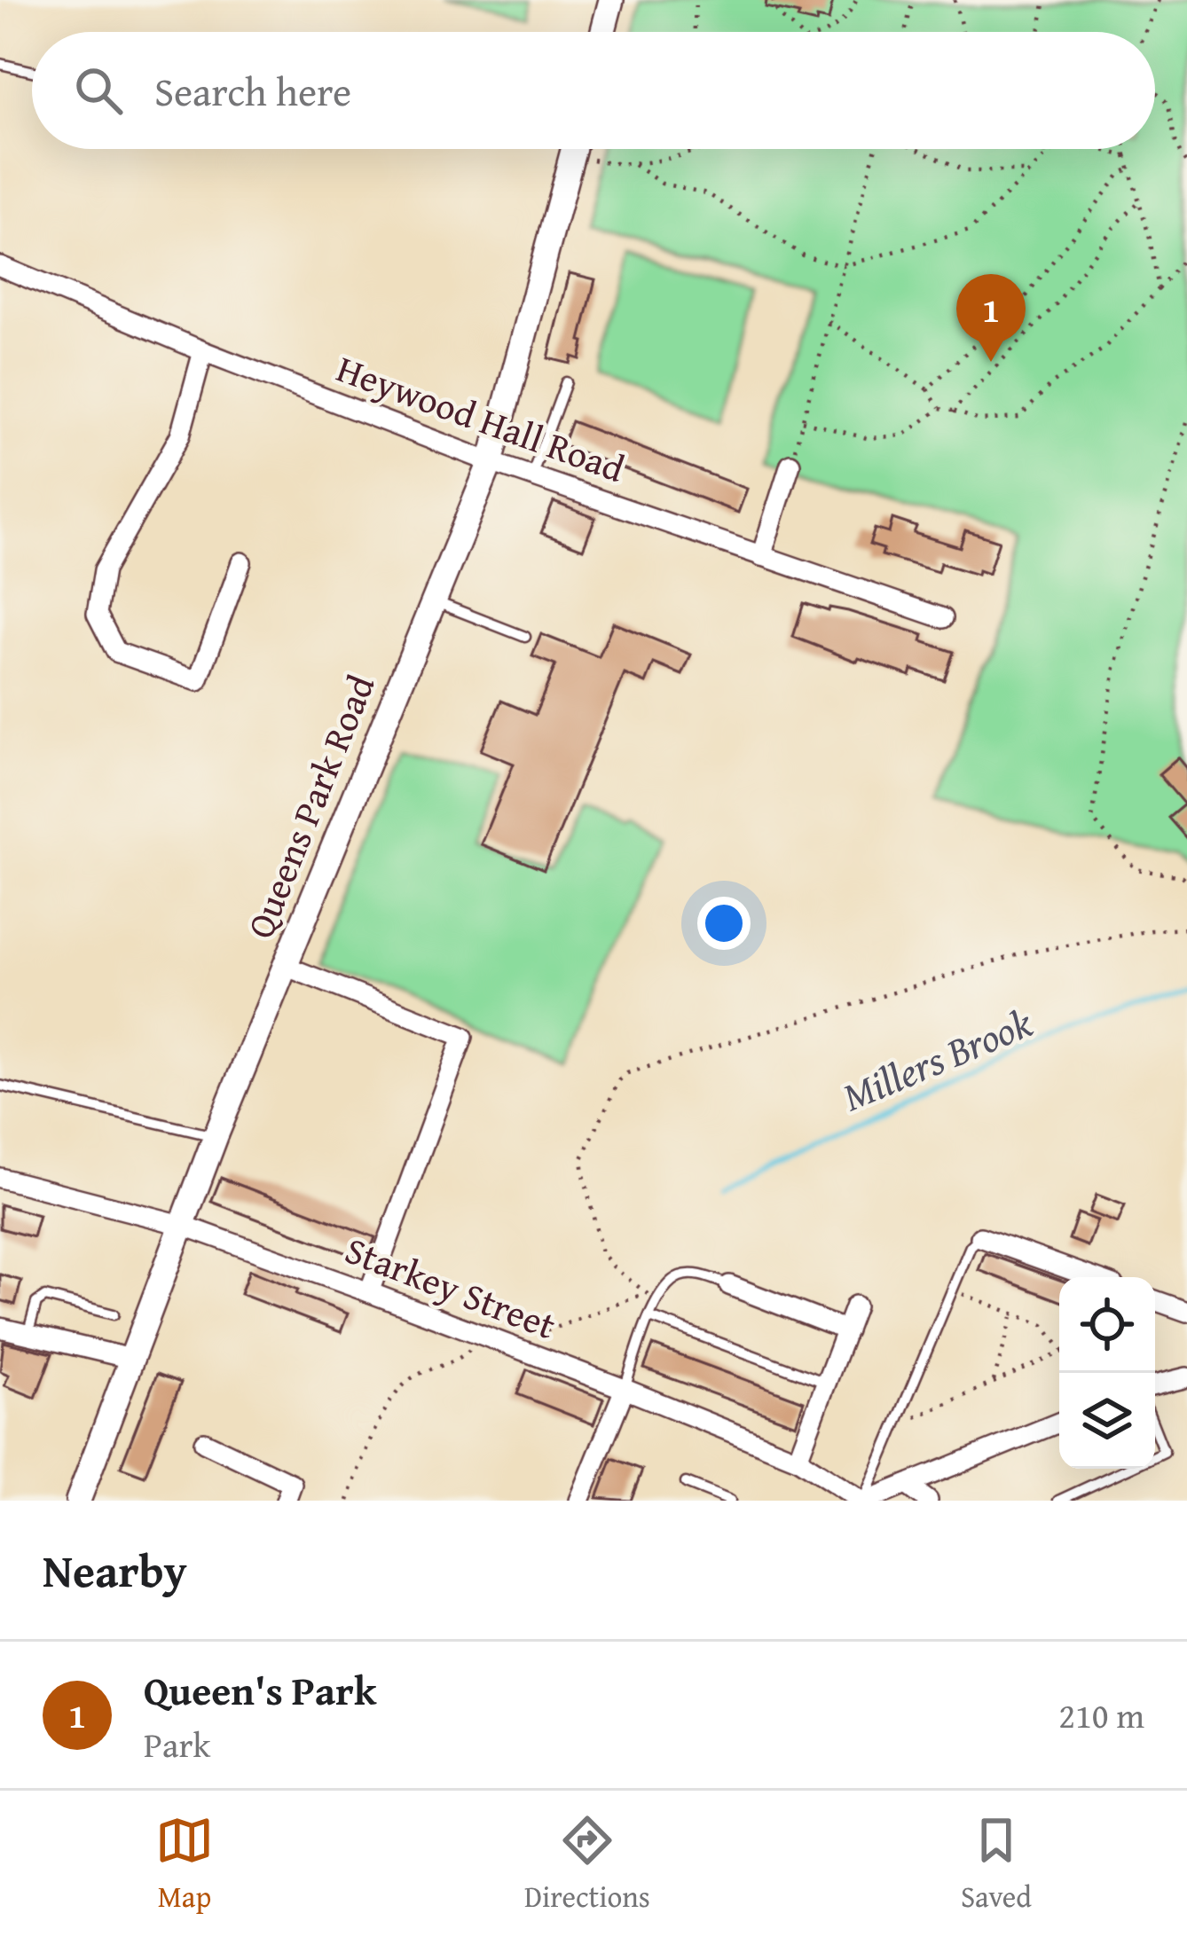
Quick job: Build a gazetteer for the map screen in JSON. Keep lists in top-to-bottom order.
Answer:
{
  "streets": {
    "street": ["Heywood Hall Road", "Queens Park Road", "Starkey Street"]
  },
  "crossings": [
    ["Heywood Hall Road", "Queens Park Road"],
    ["Queens Park Road", "Starkey Street"]
  ],
  "water": ["Millers Brook"],
  "page": {
    "search": "Search here",
    "pins": "1",
    "heading": "Nearby",
    "list": [
      {
        "mark": "1",
        "name": "Queen's Park",
        "note": "Park",
        "value": "210 m"
      }
    ],
    "nav": ["Map", "Directions", "Saved"]
  }
}
